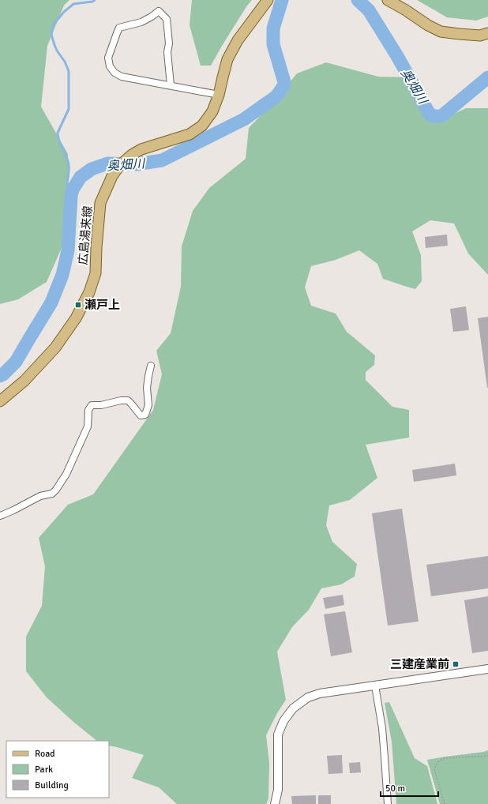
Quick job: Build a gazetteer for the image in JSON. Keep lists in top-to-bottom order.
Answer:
{
  "streets": {
    "main road": ["広島湯来線"]
  },
  "water": ["奥畑川"],
  "places": {
    "transit": ["瀬戸上", "三建産業前"]
  },
  "legend": ["Road", "Park", "Building"],
  "scale_bar": "50 m"
}
